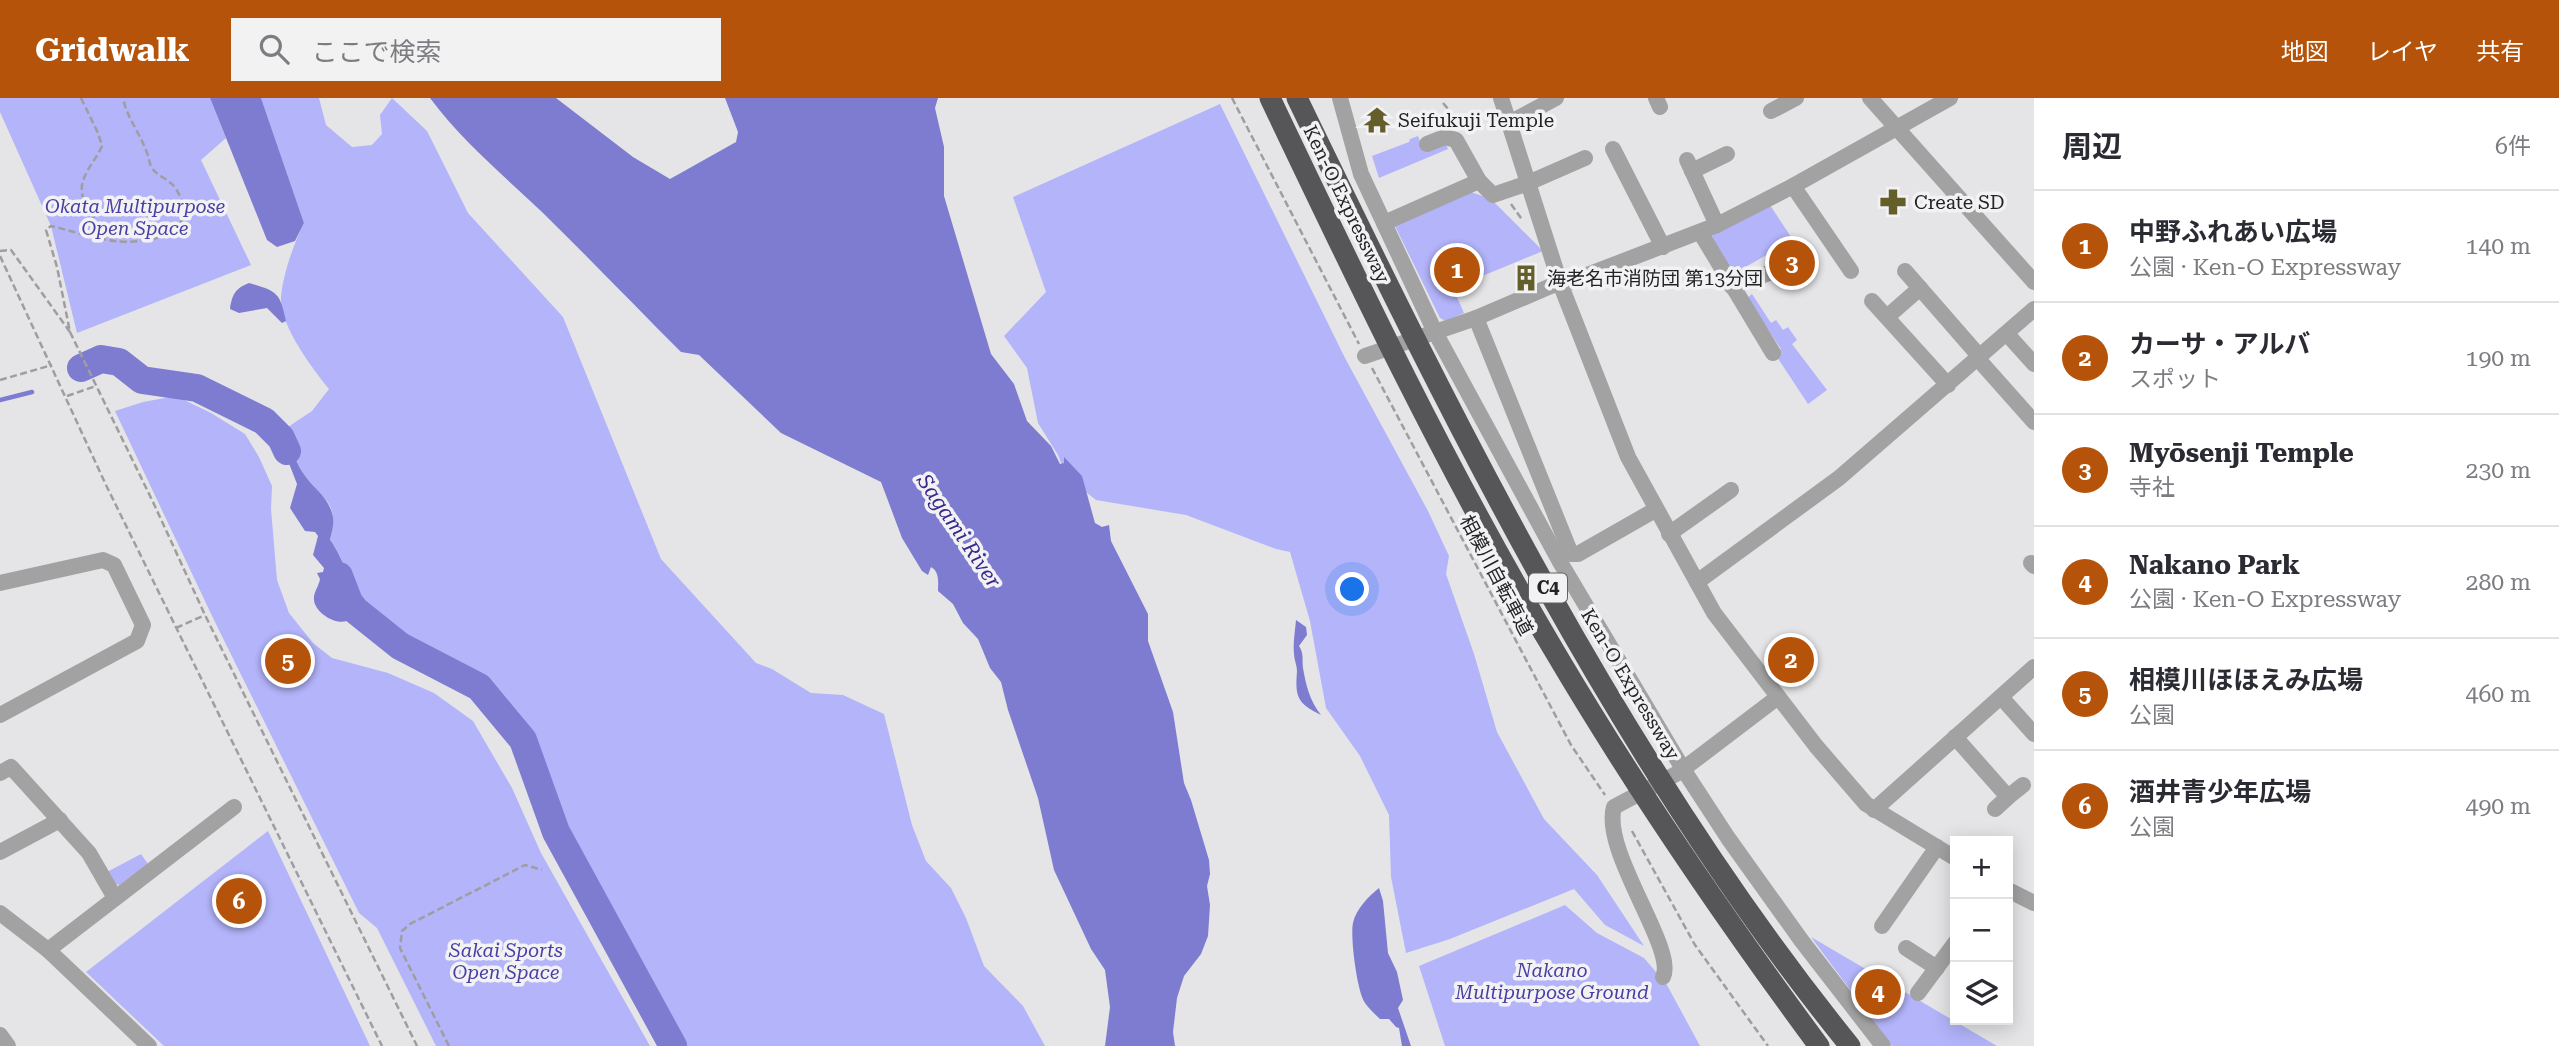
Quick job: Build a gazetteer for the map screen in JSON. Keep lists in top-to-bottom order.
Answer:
{
  "streets": {
    "highway": ["Ken-O Expressway", "C4"],
    "path": ["相模川自転車道"]
  },
  "water": ["Sagami River"],
  "parks": ["Okata Multipurpose Open Space", "Sakai Sports Open Space", "Nakano Multipurpose Ground"],
  "places": {
    "temple": ["Seifukuji Temple"],
    "pharmacy": ["Create SD"],
    "building": ["海老名市消防団 第13分団"]
  },
  "page": {
    "header": "Gridwalk",
    "search": "ここで検索",
    "nav": ["地図", "レイヤ", "共有"],
    "heading": ["周辺", "6件"],
    "list": [
      {
        "mark": "1",
        "name": "中野ふれあい広場",
        "note": "公園 · Ken-O Expressway",
        "value": "140 m"
      },
      {
        "mark": "2",
        "name": "カーサ・アルバ",
        "note": "スポット",
        "value": "190 m"
      },
      {
        "mark": "3",
        "name": "Myōsenji Temple",
        "note": "寺社",
        "value": "230 m"
      },
      {
        "mark": "4",
        "name": "Nakano Park",
        "note": "公園 · Ken-O Expressway",
        "value": "280 m"
      },
      {
        "mark": "5",
        "name": "相模川ほほえみ広場",
        "note": "公園",
        "value": "460 m"
      },
      {
        "mark": "6",
        "name": "酒井青少年広場",
        "note": "公園",
        "value": "490 m"
      }
    ],
    "pins": [
      "3",
      "1",
      "2",
      "5",
      "6",
      "4"
    ],
    "map_buttons": ["+", "−"]
  }
}
